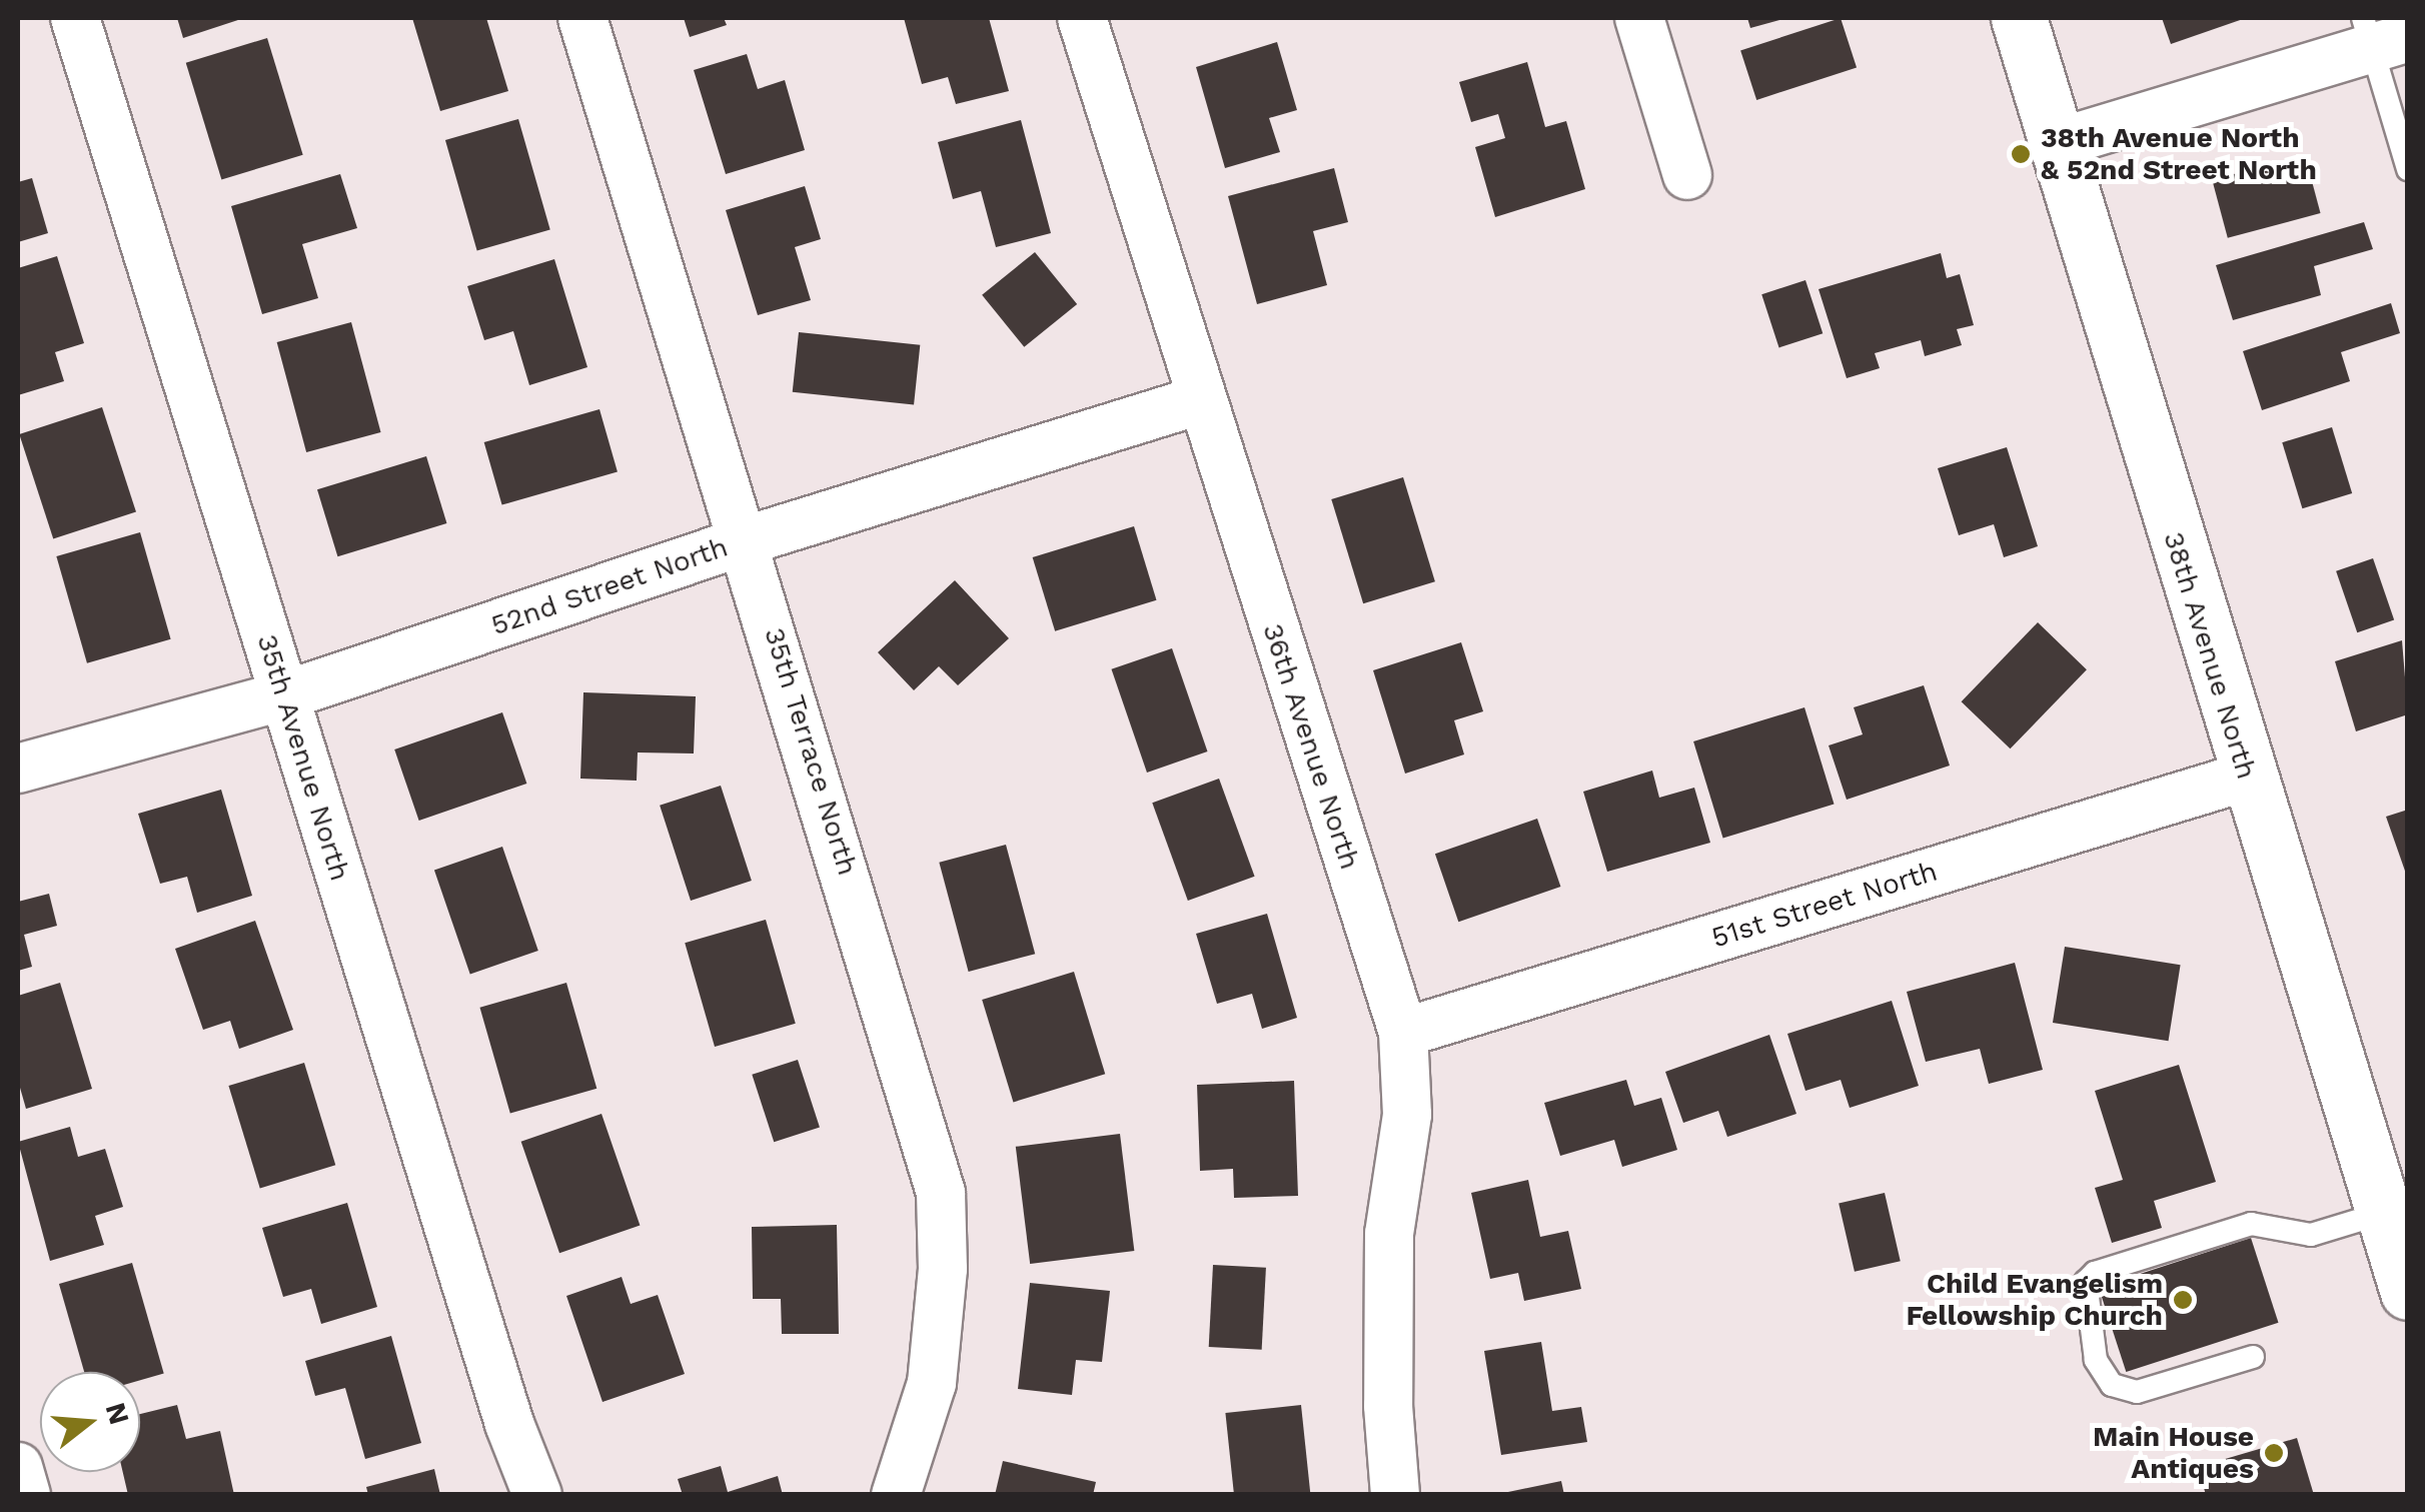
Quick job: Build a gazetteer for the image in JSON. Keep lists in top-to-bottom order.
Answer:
{
  "streets": {
    "main road": ["38th Avenue North"],
    "street": [
      "52nd Street North",
      "36th Avenue North",
      "35th Terrace North",
      "35th Avenue North",
      "51st Street North"
    ]
  },
  "crossings": [
    ["52nd Street North", "36th Avenue North"],
    ["52nd Street North", "35th Terrace North"],
    ["52nd Street North", "35th Avenue North"],
    ["38th Avenue North", "51st Street North"],
    ["36th Avenue North", "51st Street North"]
  ],
  "places": ["38th Avenue North & 52nd Street North", "Child Evangelism Fellowship Church", "Main House Antiques"],
  "north": "right"
}
